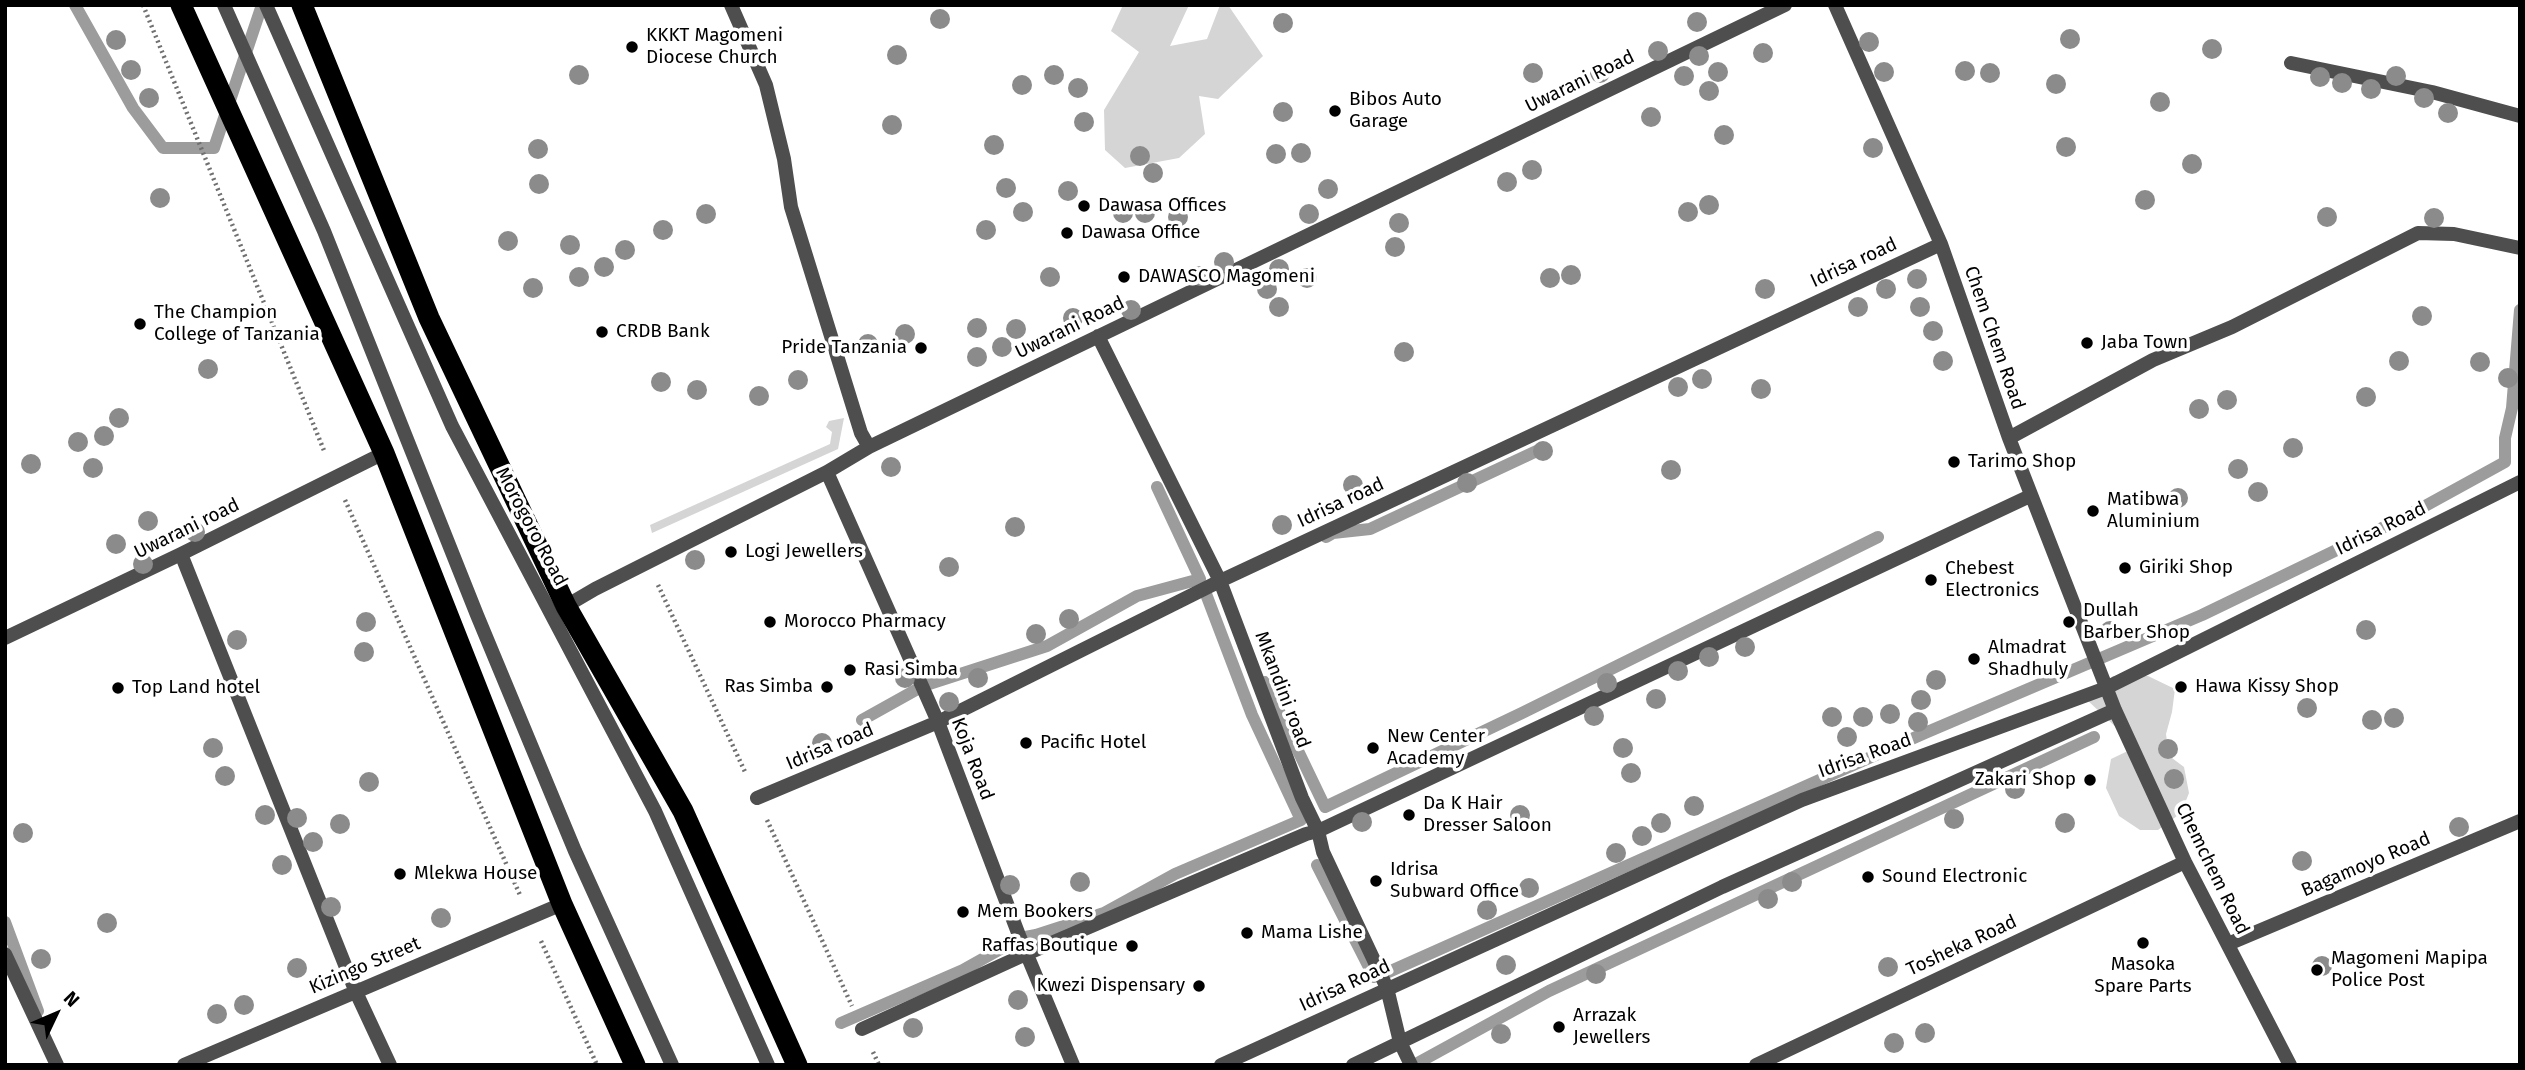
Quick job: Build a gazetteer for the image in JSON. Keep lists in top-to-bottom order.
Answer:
{
  "streets": {
    "highway": ["Morogoro Road"],
    "street": [
      "Uwarani Road",
      "Idrisa road",
      "Chem Chem Road",
      "Uwarani road",
      "Idrisa Road",
      "Mkandini road",
      "Koja Road",
      "Bagamoyo Road",
      "Chemchem Road",
      "Tosheka Road",
      "Kizingo Street"
    ]
  },
  "crossings": [
    ["Uwarani Road", "Morogoro Road"],
    ["Uwarani Road", "Mkandini road"],
    ["Uwarani Road", "Koja Road"],
    ["Idrisa road", "Chem Chem Road"],
    ["Idrisa road", "Mkandini road"],
    ["Idrisa road", "Koja Road"],
    ["Chem Chem Road", "Idrisa Road"],
    ["Chem Chem Road", "Chemchem Road"],
    ["Idrisa Road", "Mkandini road"],
    ["Idrisa Road", "Chemchem Road"],
    ["Bagamoyo Road", "Chemchem Road"],
    ["Chemchem Road", "Tosheka Road"]
  ],
  "places": [
    "KKKT Magomeni Diocese Church",
    "Bibos Auto Garage",
    "Dawasa Offices",
    "Dawasa Office",
    "DAWASCO Magomeni",
    "The Champion College of Tanzania",
    "CRDB Bank",
    "Jaba Town",
    "Pride Tanzania",
    "Tarimo Shop",
    "Matibwa Aluminium",
    "Logi Jewellers",
    "Giriki Shop",
    "Chebest Electronics",
    "Morocco Pharmacy",
    "Dullah Barber Shop",
    "Almadrat Shadhuly",
    "Rasi Simba",
    "Ras Simba",
    "Hawa Kissy Shop",
    "Top Land hotel",
    "Pacific Hotel",
    "New Center Academy",
    "Zakari Shop",
    "Da K Hair Dresser Saloon",
    "Mlekwa House",
    "Sound Electronic",
    "Idrisa Subward Office",
    "Mem Bookers",
    "Mama Lishe",
    "Masoka Spare Parts",
    "Raffas Boutique",
    "Magomeni Mapipa Police Post",
    "Kwezi Dispensary",
    "Arrazak Jewellers"
  ],
  "north": "top right"
}
